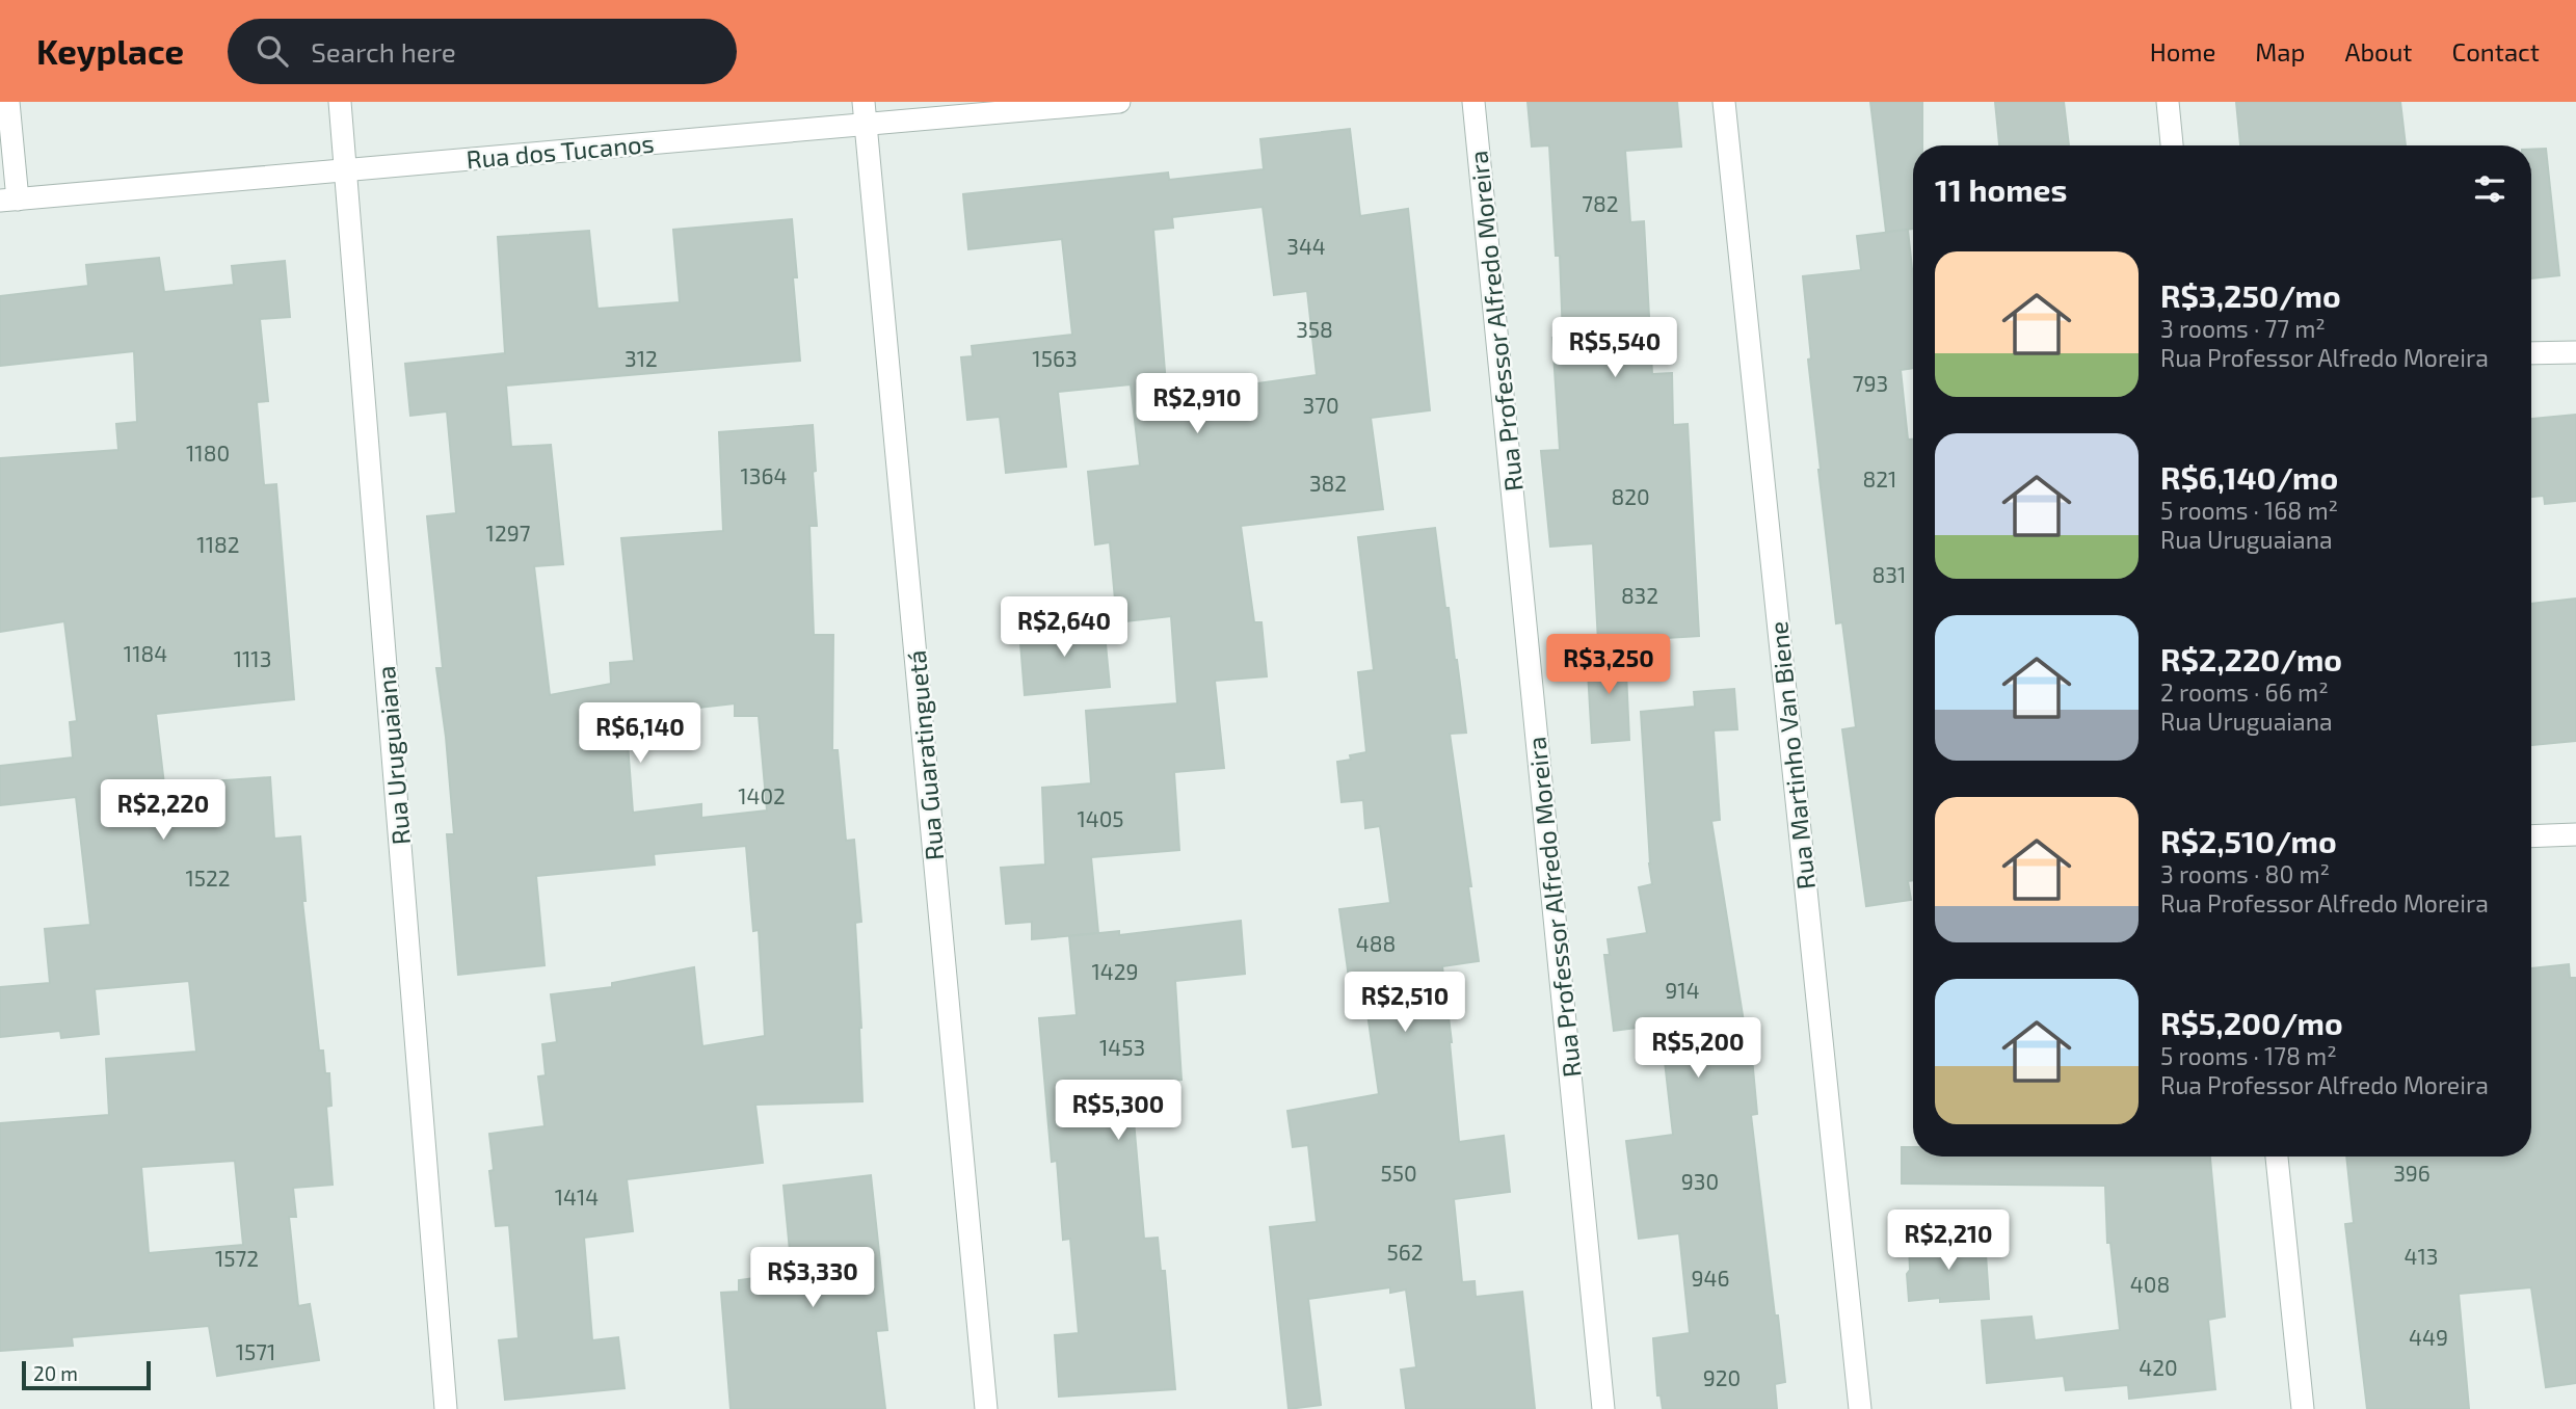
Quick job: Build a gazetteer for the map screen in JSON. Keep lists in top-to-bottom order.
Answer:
{
  "streets": {
    "street": [
      "Rua dos Tucanos",
      "Rua Professor Alfredo Moreira",
      "Rua Uruguaiana",
      "Rua Guaratinguetá",
      "Rua Martinho Van Biene"
    ]
  },
  "crossings": [
    ["Rua dos Tucanos", "Rua Uruguaiana"],
    ["Rua dos Tucanos", "Rua Guaratinguetá"]
  ],
  "house_numbers": [
    "782",
    "344",
    "358",
    "312",
    "1563",
    "793",
    "370",
    "1180",
    "1364",
    "821",
    "382",
    "820",
    "1297",
    "1182",
    "831",
    "832",
    "1184",
    "1113",
    "1402",
    "1405",
    "1522",
    "488",
    "1429",
    "914",
    "1453",
    "550",
    "396",
    "930",
    "1414",
    "562",
    "413",
    "1572",
    "946",
    "408",
    "449",
    "1571",
    "420",
    "920"
  ],
  "scale_bar": "20 m",
  "page": {
    "header": "Keyplace",
    "search": "Search here",
    "nav": [
      "Home",
      "Map",
      "About",
      "Contact"
    ],
    "heading": "11 homes",
    "list": [
      {
        "name": "R$3,250/mo",
        "note": "3 rooms · 77 m² · Rua Professor Alfredo Moreira"
      },
      {
        "name": "R$6,140/mo",
        "note": "5 rooms · 168 m² · Rua Uruguaiana"
      },
      {
        "name": "R$2,220/mo",
        "note": "2 rooms · 66 m² · Rua Uruguaiana"
      },
      {
        "name": "R$2,510/mo",
        "note": "3 rooms · 80 m² · Rua Professor Alfredo Moreira"
      },
      {
        "name": "R$5,200/mo",
        "note": "5 rooms · 178 m² · Rua Professor Alfredo Moreira"
      }
    ],
    "price": [
      "R$5,540",
      "R$2,910",
      "R$2,640",
      "R$3,250",
      "R$6,140",
      "R$2,220",
      "R$2,510",
      "R$5,200",
      "R$5,300",
      "R$2,210",
      "R$3,330"
    ],
    "scale": "20 m"
  }
}
